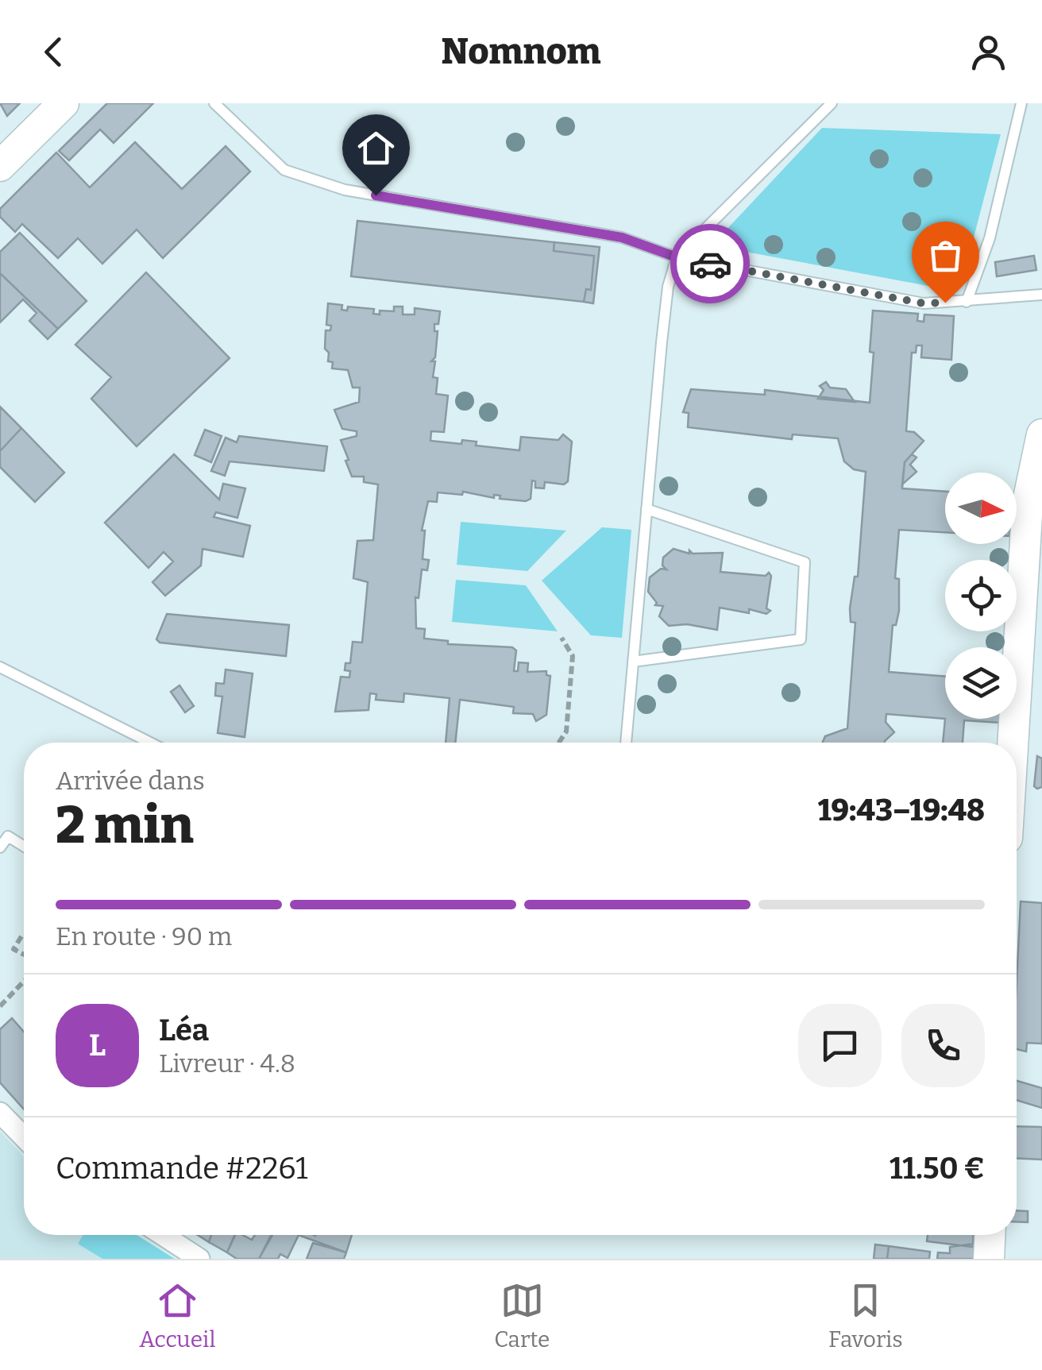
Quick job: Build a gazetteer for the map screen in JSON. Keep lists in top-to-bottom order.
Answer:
{
  "north": "right",
  "page": {
    "header": "Nomnom",
    "heading": ["2 min", "Arrivée dans", "19:43–19:48"],
    "panel": [
      "Léa",
      "Livreur · 4.8",
      "Commande #2261",
      "11.50 €"
    ],
    "bar": "En route · 90 m",
    "round": "L",
    "tabs": ["Accueil", "Carte", "Favoris"]
  }
}
